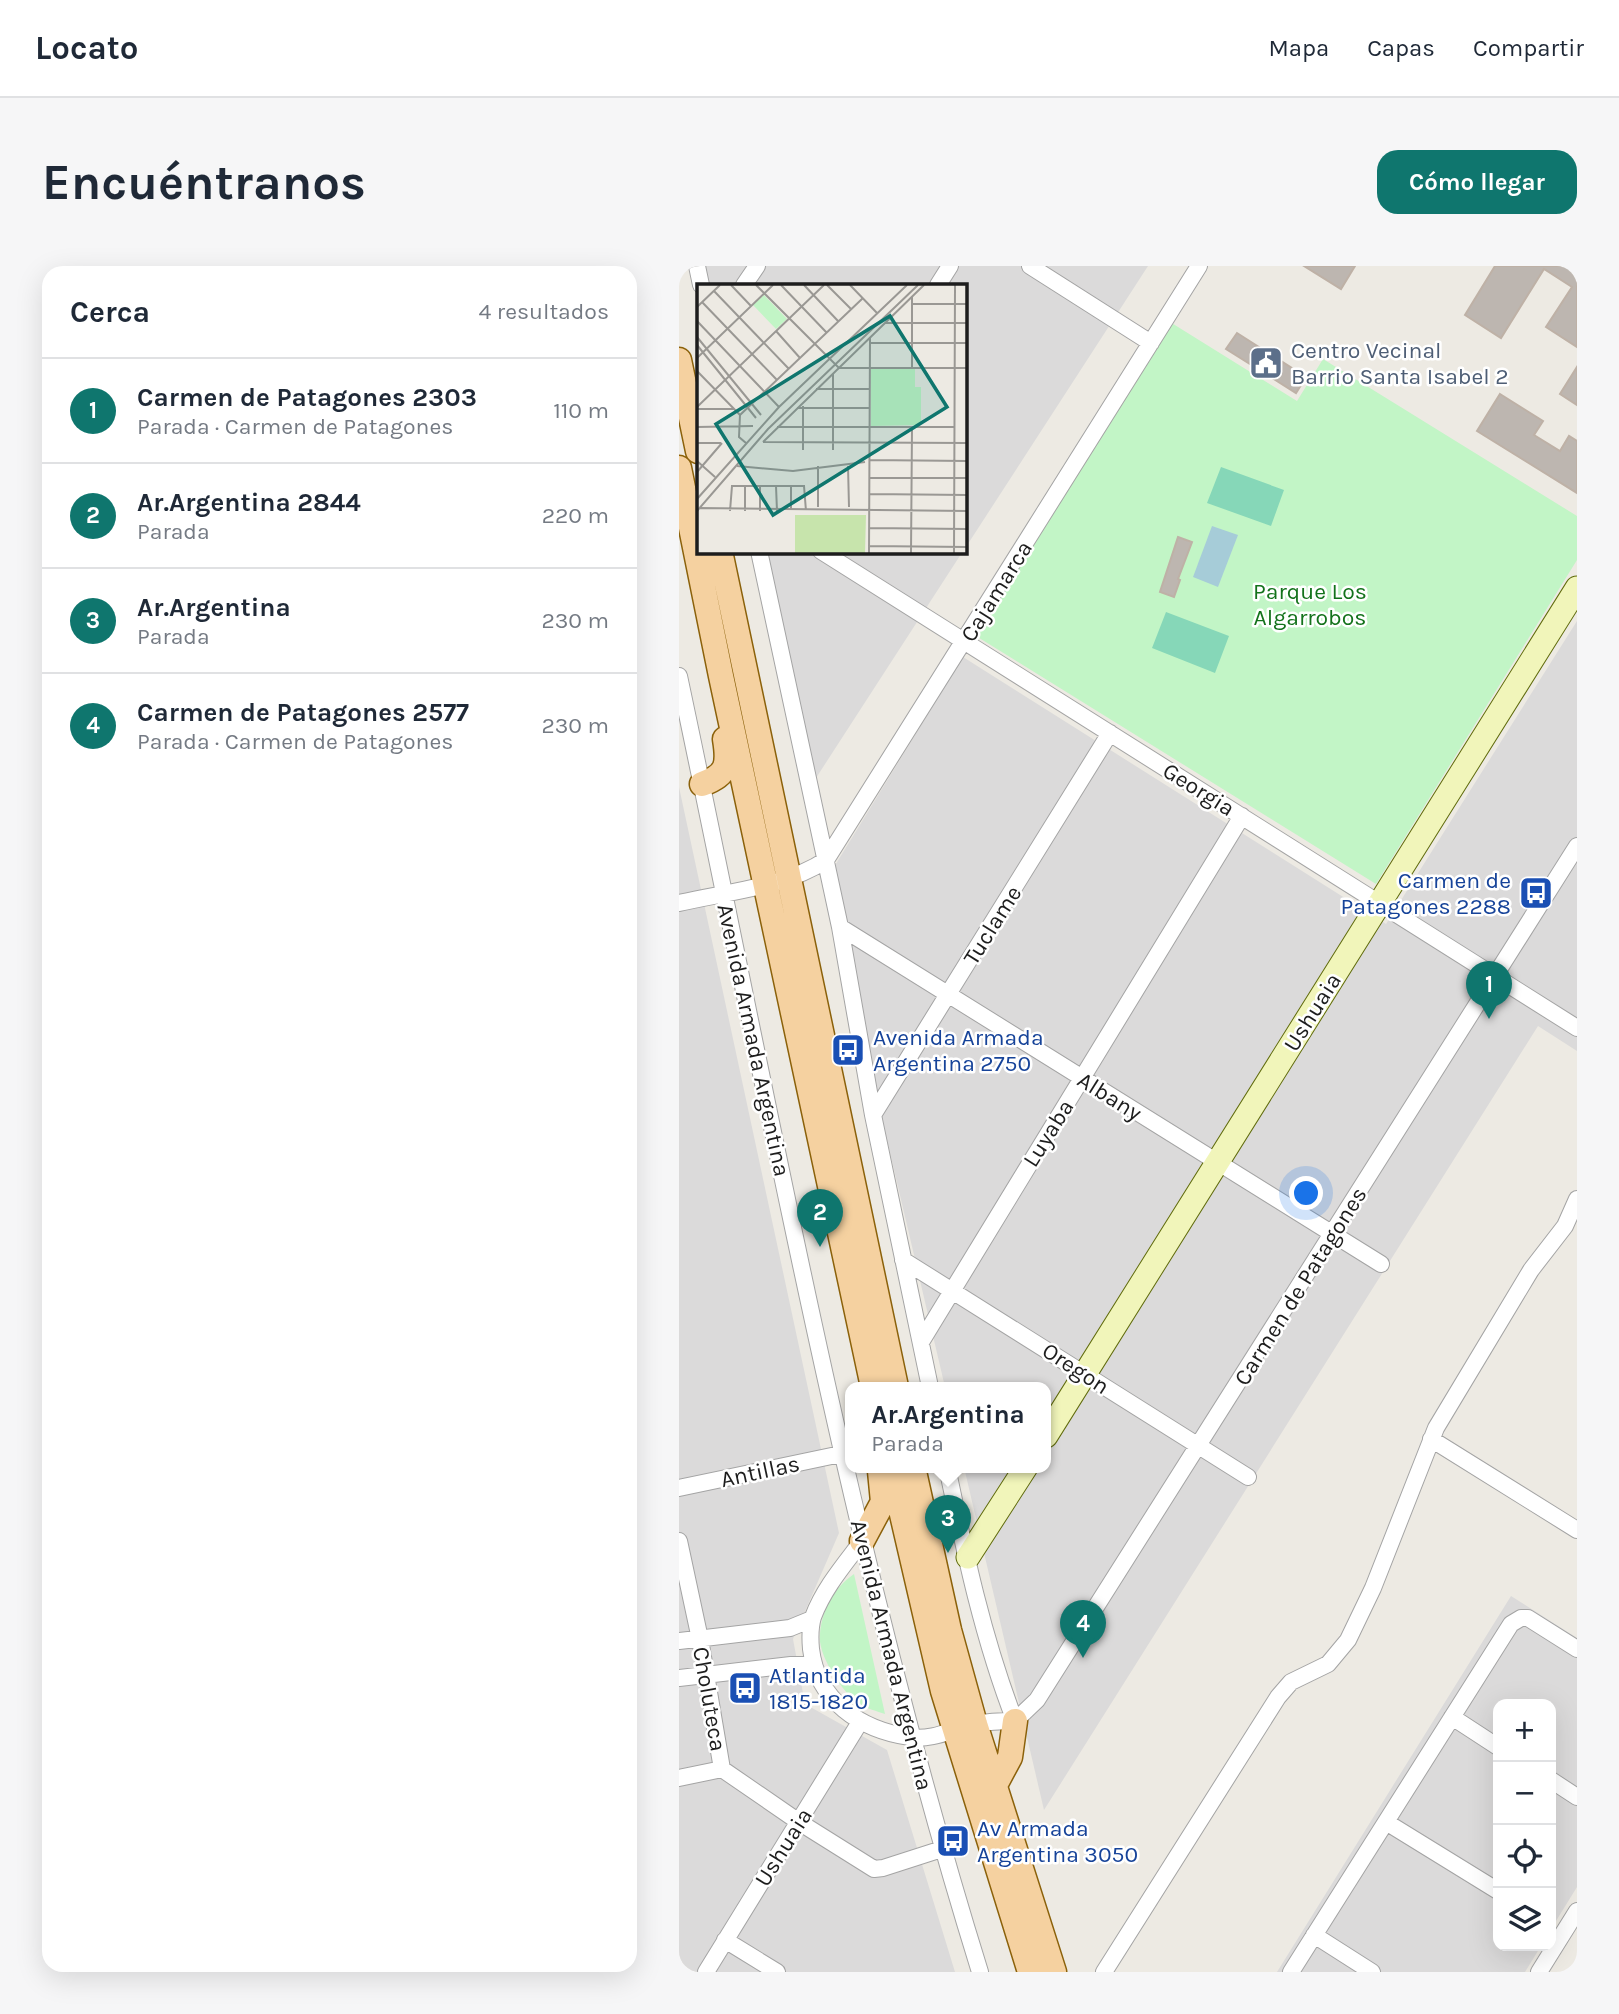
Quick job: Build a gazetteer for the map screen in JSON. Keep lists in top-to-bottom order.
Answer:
{
  "streets": {
    "main road": ["Ushuaia", "Avenida Armada Argentina"],
    "street": [
      "Cajamarca",
      "Georgia",
      "Tuclame",
      "Albany",
      "Luyaba",
      "Carmen de Patagones",
      "Oregon",
      "Antillas",
      "Choluteca"
    ]
  },
  "crossings": [
    ["Cajamarca", "Georgia"],
    ["Cajamarca", "Avenida Armada Argentina"],
    ["Georgia", "Tuclame"],
    ["Georgia", "Ushuaia"],
    ["Georgia", "Luyaba"],
    ["Georgia", "Carmen de Patagones"],
    ["Tuclame", "Albany"],
    ["Ushuaia", "Albany"],
    ["Ushuaia", "Oregon"],
    ["Ushuaia", "Choluteca"],
    ["Avenida Armada Argentina", "Antillas"],
    ["Avenida Armada Argentina", "Choluteca"],
    ["Albany", "Luyaba"],
    ["Albany", "Carmen de Patagones"],
    ["Luyaba", "Oregon"],
    ["Carmen de Patagones", "Oregon"]
  ],
  "parks": ["Parque Los Algarrobos"],
  "places": {
    "public building": ["Centro Vecinal Barrio Santa Isabel 2"],
    "bus stop": [
      "Carmen de Patagones 2288",
      "Avenida Armada Argentina 2750",
      "Atlantida 1815-1820",
      "Av Armada Argentina 3050"
    ]
  },
  "page": {
    "header": "Locato",
    "nav": ["Mapa", "Capas", "Compartir"],
    "buttons": "Cómo llegar",
    "title": "Encuéntranos",
    "heading": ["Cerca", "4 resultados"],
    "list": [
      {
        "mark": "1",
        "name": "Carmen de Patagones 2303",
        "note": "Parada · Carmen de Patagones",
        "value": "110 m"
      },
      {
        "mark": "2",
        "name": "Ar.Argentina 2844",
        "note": "Parada",
        "value": "220 m"
      },
      {
        "mark": "3",
        "name": "Ar.Argentina",
        "note": "Parada",
        "value": "230 m"
      },
      {
        "mark": "4",
        "name": "Carmen de Patagones 2577",
        "note": "Parada · Carmen de Patagones",
        "value": "230 m"
      }
    ],
    "pins": [
      "1",
      "2",
      "3",
      "4"
    ],
    "popup": ["Ar.Argentina", "Parada"],
    "map_buttons": ["+", "−"]
  }
}
